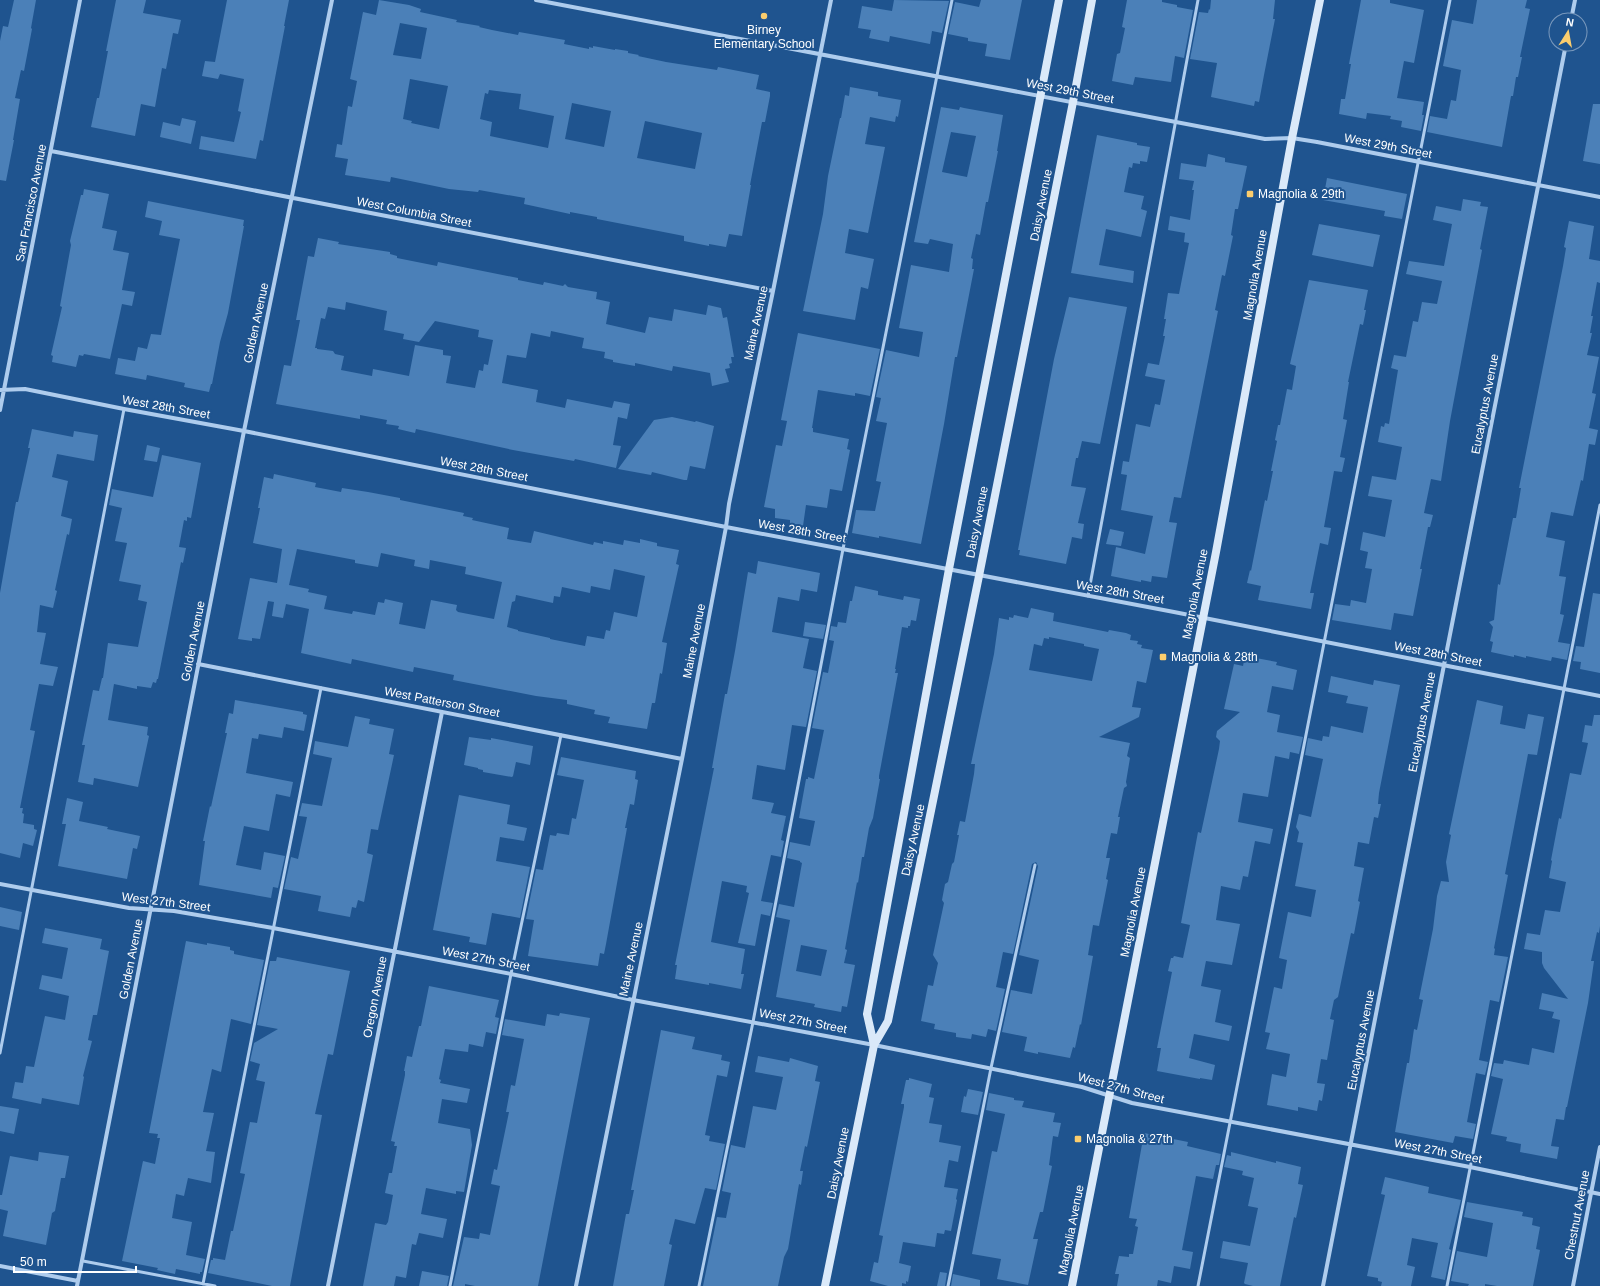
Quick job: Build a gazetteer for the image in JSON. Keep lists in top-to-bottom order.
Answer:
{
  "streets": {
    "street": [
      "West 29th Street",
      "San Francisco Avenue",
      "Daisy Avenue",
      "West Columbia Street",
      "Magnolia Avenue",
      "Golden Avenue",
      "Maine Avenue",
      "Eucalyptus Avenue",
      "West 28th Street",
      "West Patterson Street",
      "West 27th Street",
      "Oregon Avenue",
      "Chestnut Avenue"
    ]
  },
  "crossings": [
    ["West 29th Street", "Daisy Avenue"],
    ["West 29th Street", "Magnolia Avenue"],
    ["West 29th Street", "Maine Avenue"],
    ["West 29th Street", "Eucalyptus Avenue"],
    ["San Francisco Avenue", "West Columbia Street"],
    ["San Francisco Avenue", "West 28th Street"],
    ["Daisy Avenue", "West 28th Street"],
    ["Daisy Avenue", "West 27th Street"],
    ["West Columbia Street", "Golden Avenue"],
    ["West Columbia Street", "Maine Avenue"],
    ["Magnolia Avenue", "West 28th Street"],
    ["Magnolia Avenue", "West 27th Street"],
    ["Golden Avenue", "West 28th Street"],
    ["Golden Avenue", "West Patterson Street"],
    ["Golden Avenue", "West 27th Street"],
    ["Maine Avenue", "West 28th Street"],
    ["Maine Avenue", "West Patterson Street"],
    ["Maine Avenue", "West 27th Street"],
    ["Eucalyptus Avenue", "West 28th Street"],
    ["Eucalyptus Avenue", "West 27th Street"],
    ["West Patterson Street", "Oregon Avenue"],
    ["West 27th Street", "Oregon Avenue"],
    ["West 27th Street", "Chestnut Avenue"]
  ],
  "places": {
    "other": ["Birney Elementary School"],
    "transit": ["Magnolia & 29th", "Magnolia & 28th", "Magnolia & 27th"]
  },
  "scale_bar": "50 m",
  "north": "top"
}
